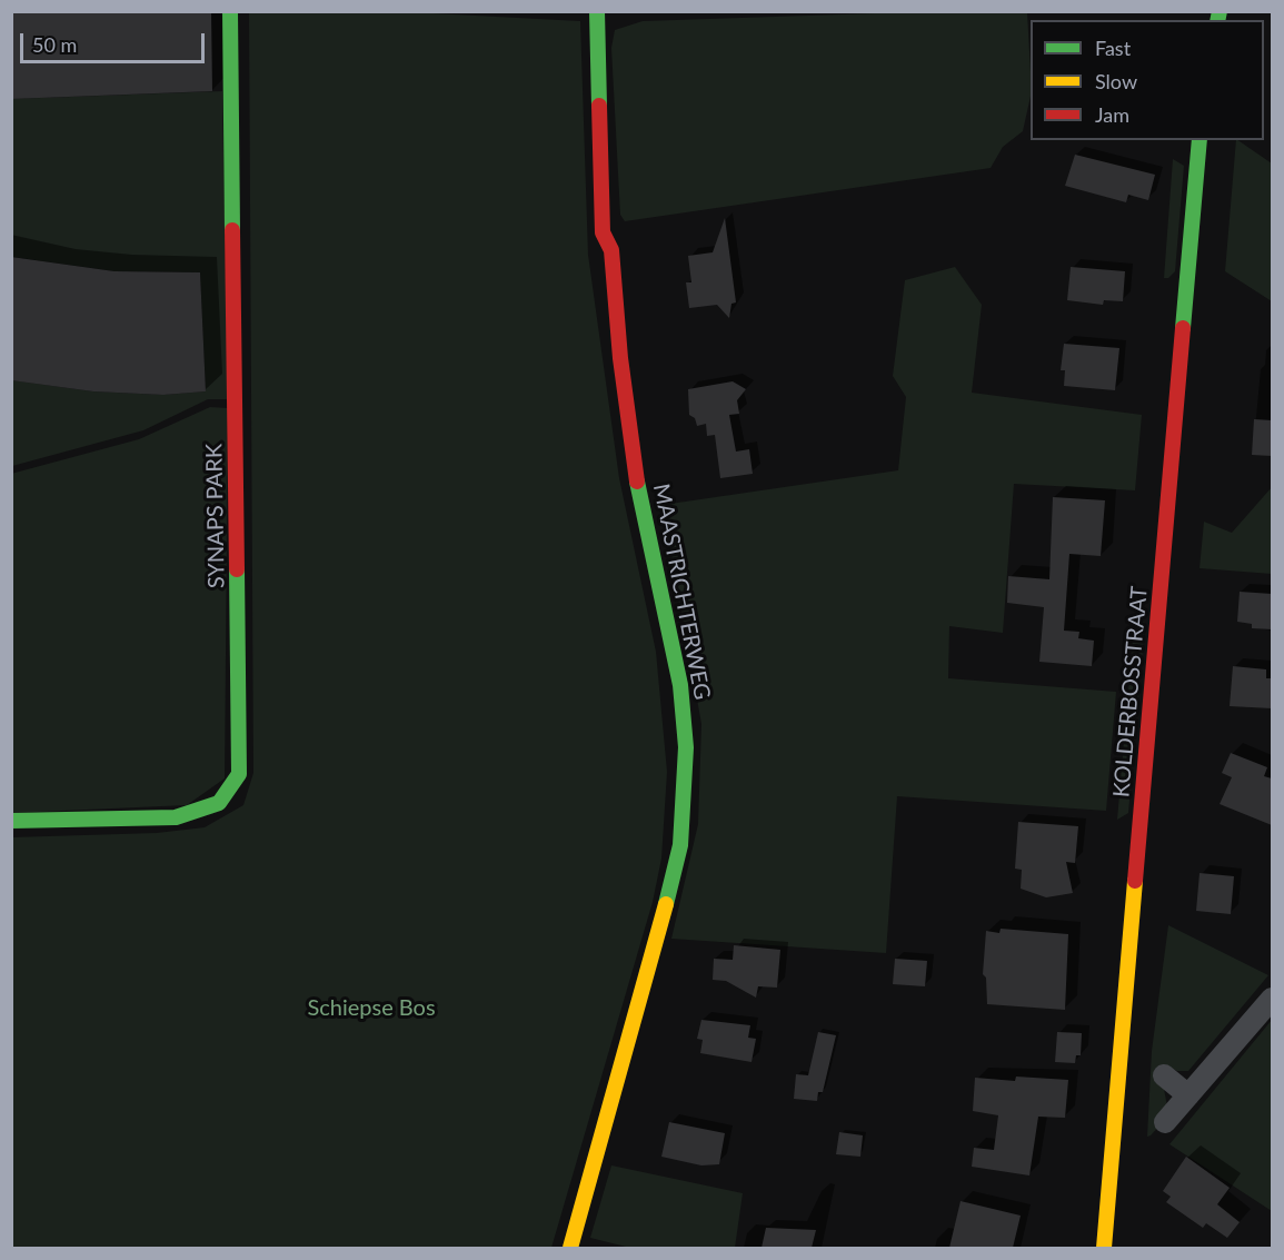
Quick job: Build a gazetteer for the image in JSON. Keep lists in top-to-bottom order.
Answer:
{
  "streets": {
    "street": ["SYNAPS PARK", "MAASTRICHTERWEG", "KOLDERBOSSTRAAT"]
  },
  "parks": ["Schiepse Bos"],
  "legend": ["Fast", "Slow", "Jam"],
  "scale_bar": "50 m"
}
